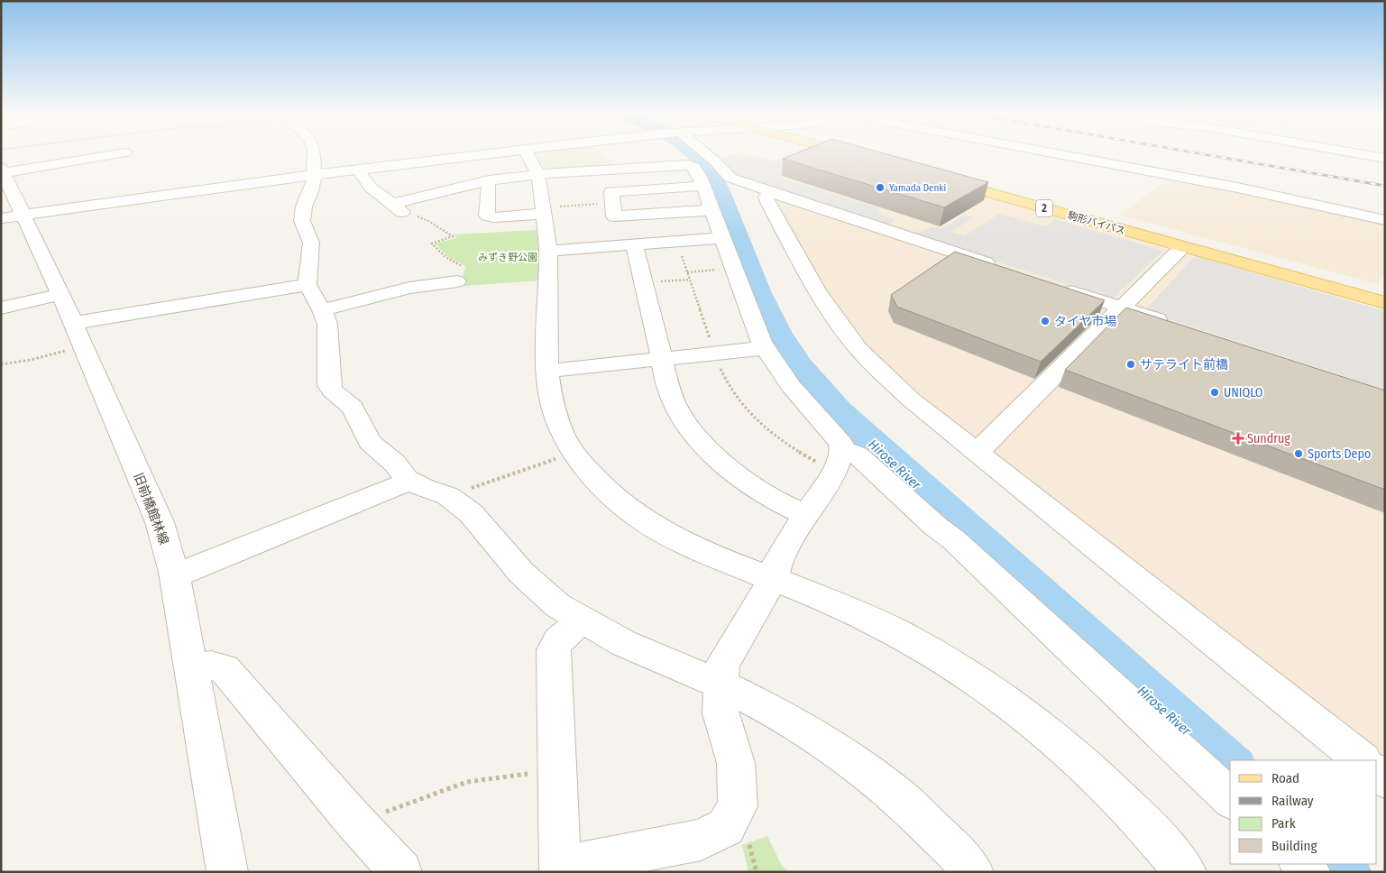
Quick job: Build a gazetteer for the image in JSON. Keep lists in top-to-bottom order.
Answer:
{
  "streets": {
    "main road": ["2", "駒形バイパス"],
    "street": ["旧前橋館林線"]
  },
  "water": ["Hirose River"],
  "parks": ["みずき野公園"],
  "places": {
    "other": [
      "Yamada Denki",
      "タイヤ市場",
      "サテライト前橋",
      "UNIQLO",
      "Sports Depo"
    ],
    "health": ["Sundrug"]
  },
  "legend": [
    "Road",
    "Railway",
    "Park",
    "Building"
  ]
}
